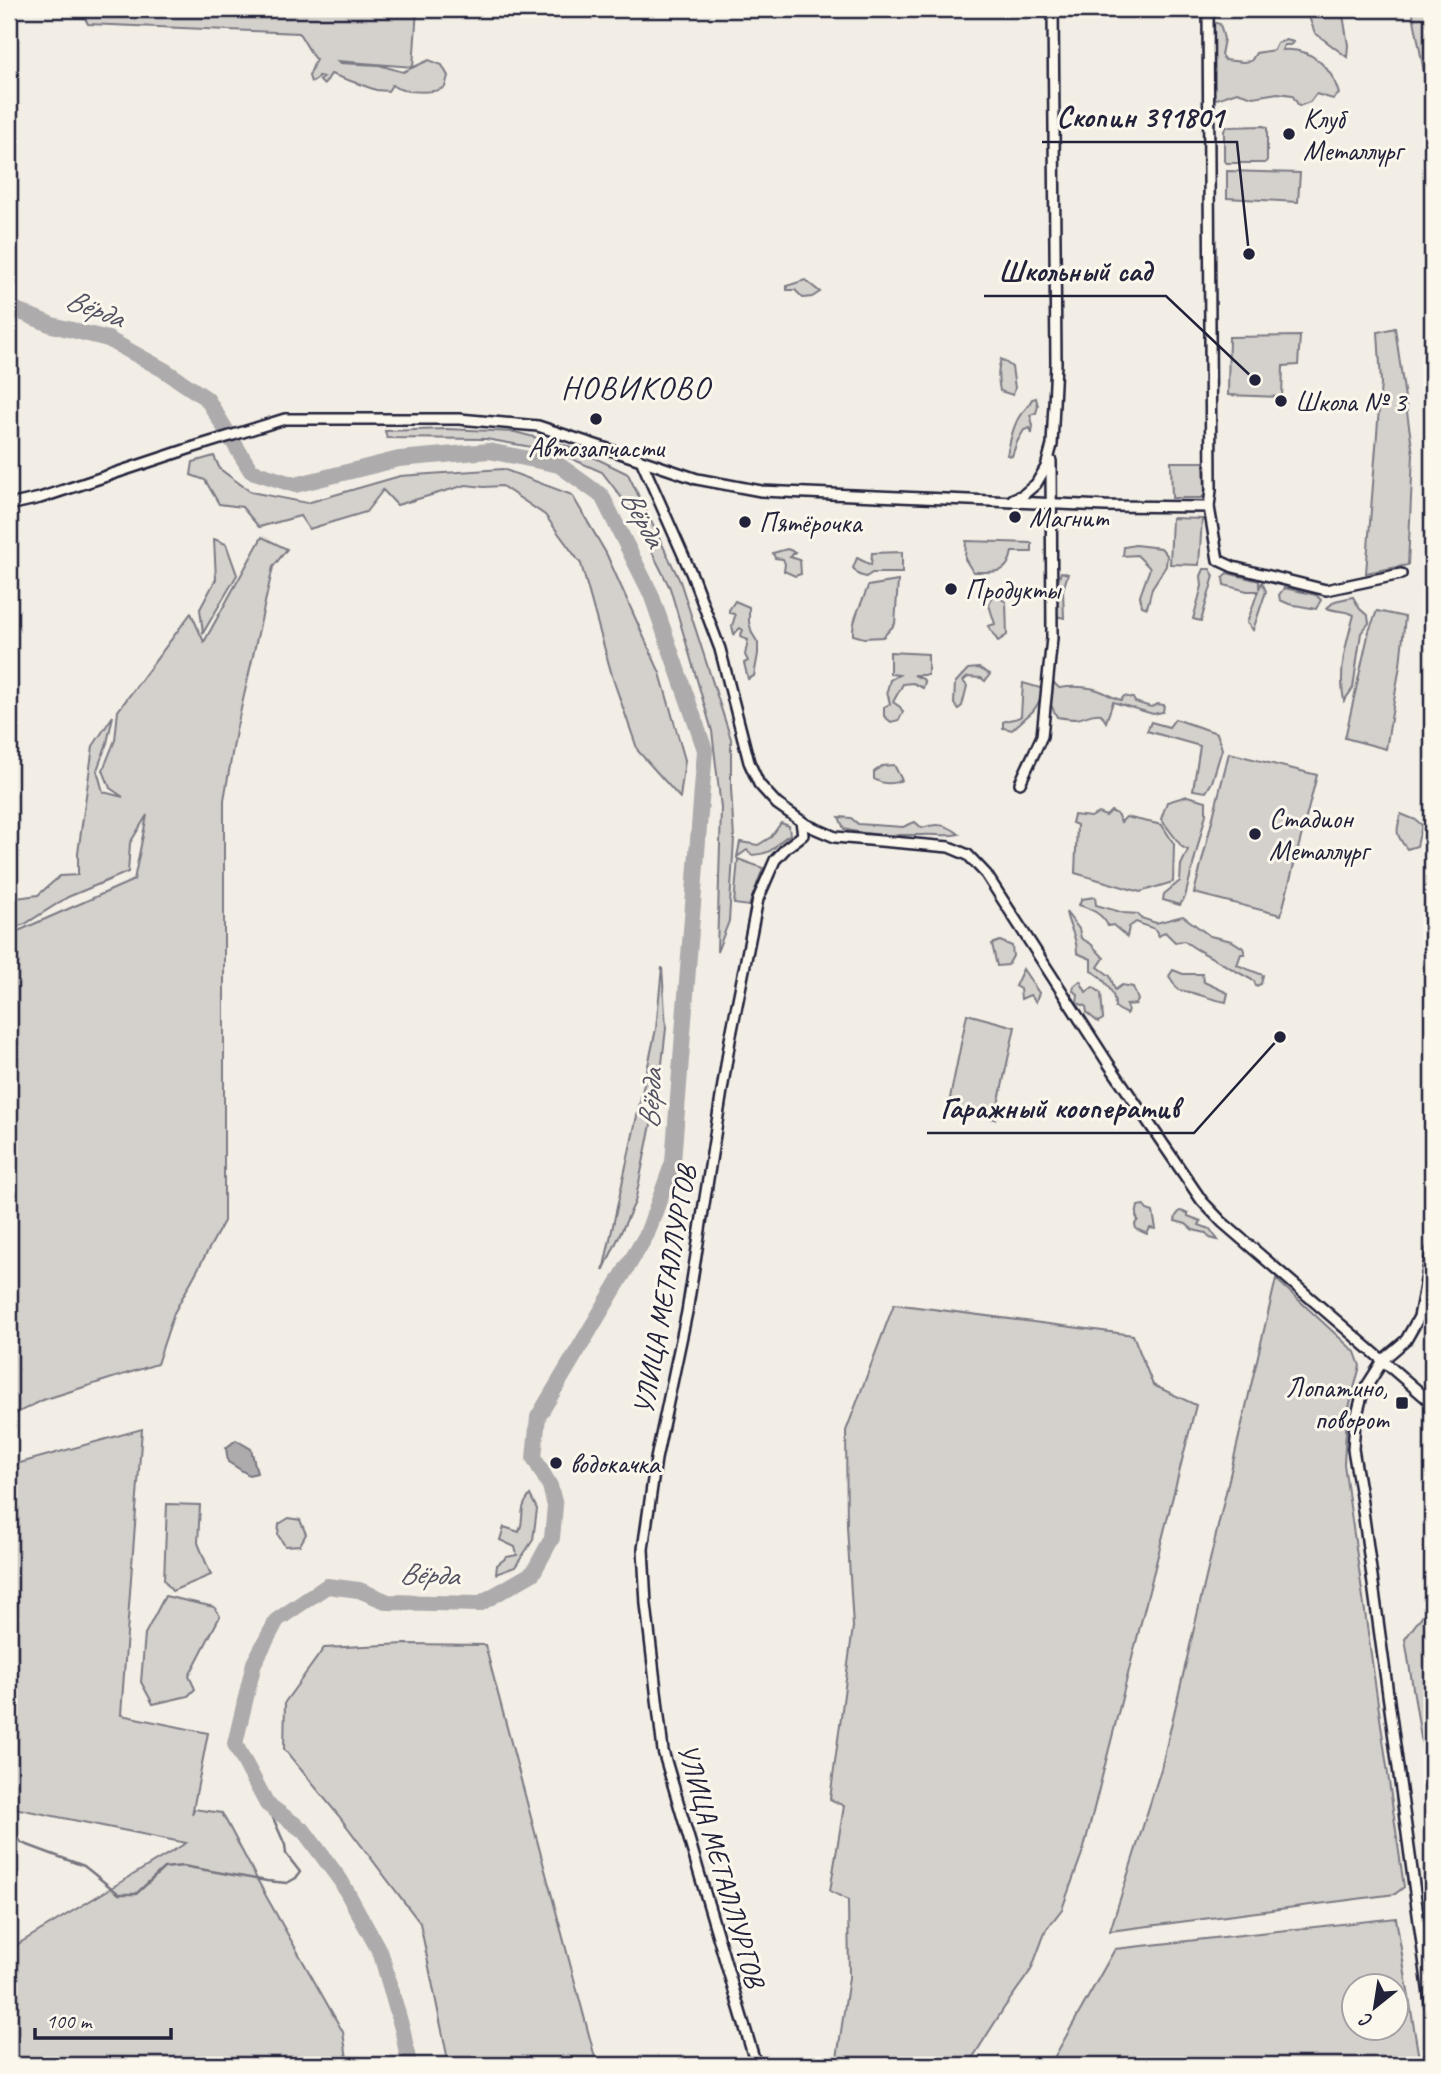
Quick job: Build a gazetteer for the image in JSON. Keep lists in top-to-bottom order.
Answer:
{
  "streets": {
    "street": ["УЛИЦА МЕТАЛЛУРГОВ"]
  },
  "districts": ["НОВИКОВО"],
  "water": ["Вёрда"],
  "places": {
    "other": [
      "Клуб Металлург",
      "Скопин 391801",
      "Школьный сад",
      "Школа № 3",
      "Автозапчасти",
      "Магнит",
      "Пятёрочка",
      "Продукты",
      "Стадион Металлург",
      "Гаражный кооператив",
      "водокачка"
    ],
    "transit": ["Лопатино, поворот"]
  },
  "scale_bar": "100 m",
  "north": "bottom left"
}
